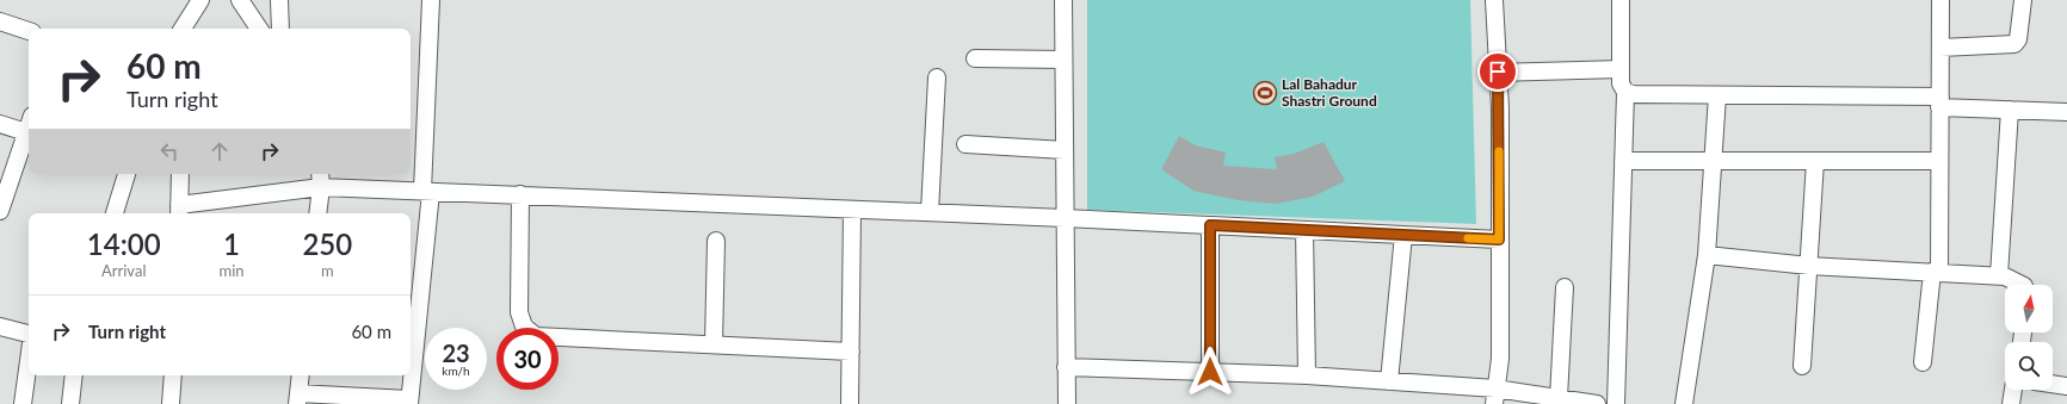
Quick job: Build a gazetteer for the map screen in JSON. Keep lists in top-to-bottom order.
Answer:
{
  "places": {
    "sports": ["Lal Bahadur Shastri Ground"]
  },
  "north": "top",
  "page": {
    "turn": ["60 m", "Turn right"],
    "eta": [
      "14:00",
      "Arrival",
      "1",
      "min",
      "250",
      "m"
    ],
    "list": [
      {
        "name": "Turn right",
        "value": "60 m"
      }
    ],
    "speed": "23 km/h",
    "limit": "30"
  }
}
